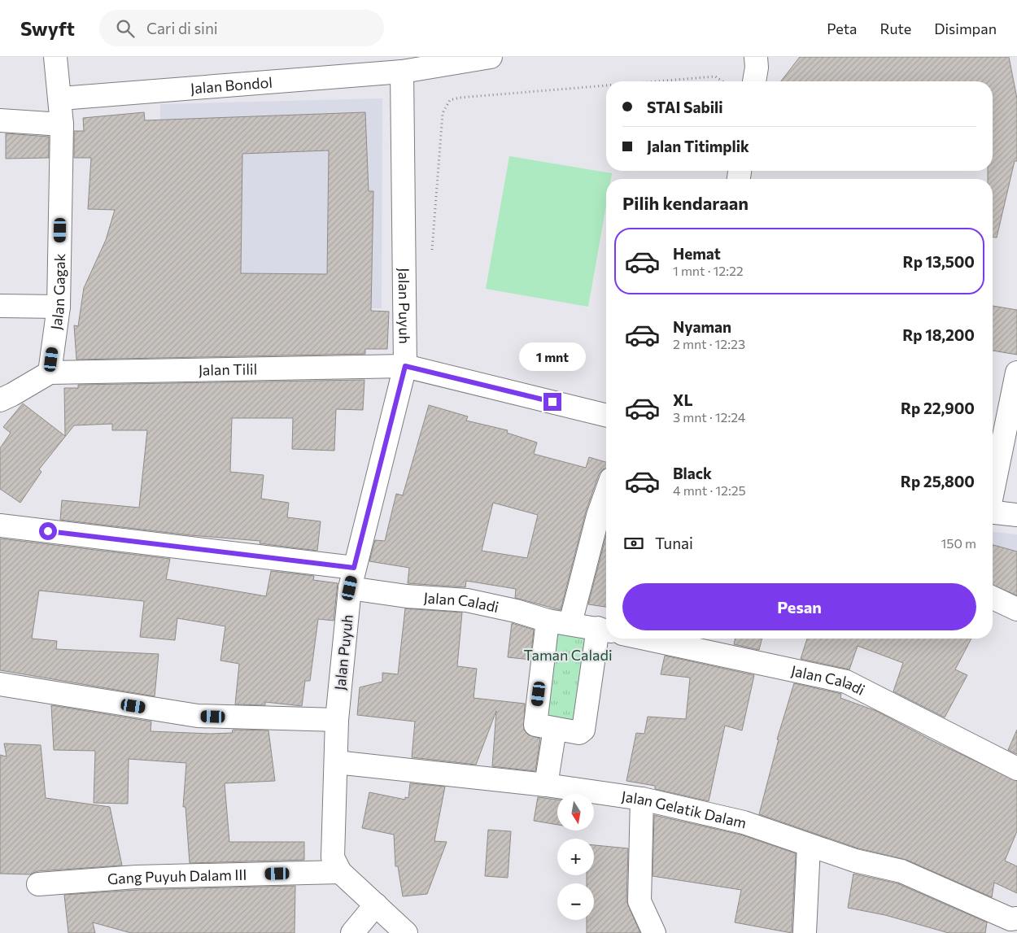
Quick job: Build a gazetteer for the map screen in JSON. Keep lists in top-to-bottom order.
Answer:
{
  "streets": {
    "street": [
      "Jalan Bondol",
      "Jalan Gagak",
      "Jalan Puyuh",
      "Jalan Tilil",
      "Jalan Caladi",
      "Jalan Gelatik Dalam",
      "Gang Puyuh Dalam III"
    ]
  },
  "crossings": [
    ["Jalan Bondol", "Jalan Gagak"],
    ["Jalan Bondol", "Jalan Puyuh"],
    ["Jalan Gagak", "Jalan Tilil"],
    ["Jalan Puyuh", "Jalan Tilil"],
    ["Jalan Puyuh", "Jalan Caladi"],
    ["Jalan Puyuh", "Jalan Gelatik Dalam"],
    ["Jalan Puyuh", "Gang Puyuh Dalam III"]
  ],
  "parks": ["Taman Caladi"],
  "north": "bottom",
  "page": {
    "header": "Swyft",
    "search": "Cari di sini",
    "nav": ["Peta", "Rute", "Disimpan"],
    "banner": ["STAI Sabili", "Jalan Titimplik"],
    "heading": "Pilih kendaraan",
    "list": [
      {
        "name": "Hemat",
        "note": "1 mnt · 12:22",
        "value": "Rp 13,500"
      },
      {
        "name": "Nyaman",
        "note": "2 mnt · 12:23",
        "value": "Rp 18,200"
      },
      {
        "name": "XL",
        "note": "3 mnt · 12:24",
        "value": "Rp 22,900"
      },
      {
        "name": "Black",
        "note": "4 mnt · 12:25",
        "value": "Rp 25,800"
      }
    ],
    "bubble": "1 mnt",
    "pay": ["Tunai", "150 m"],
    "buttons": "Pesan",
    "map_buttons": ["+", "−"]
  }
}
